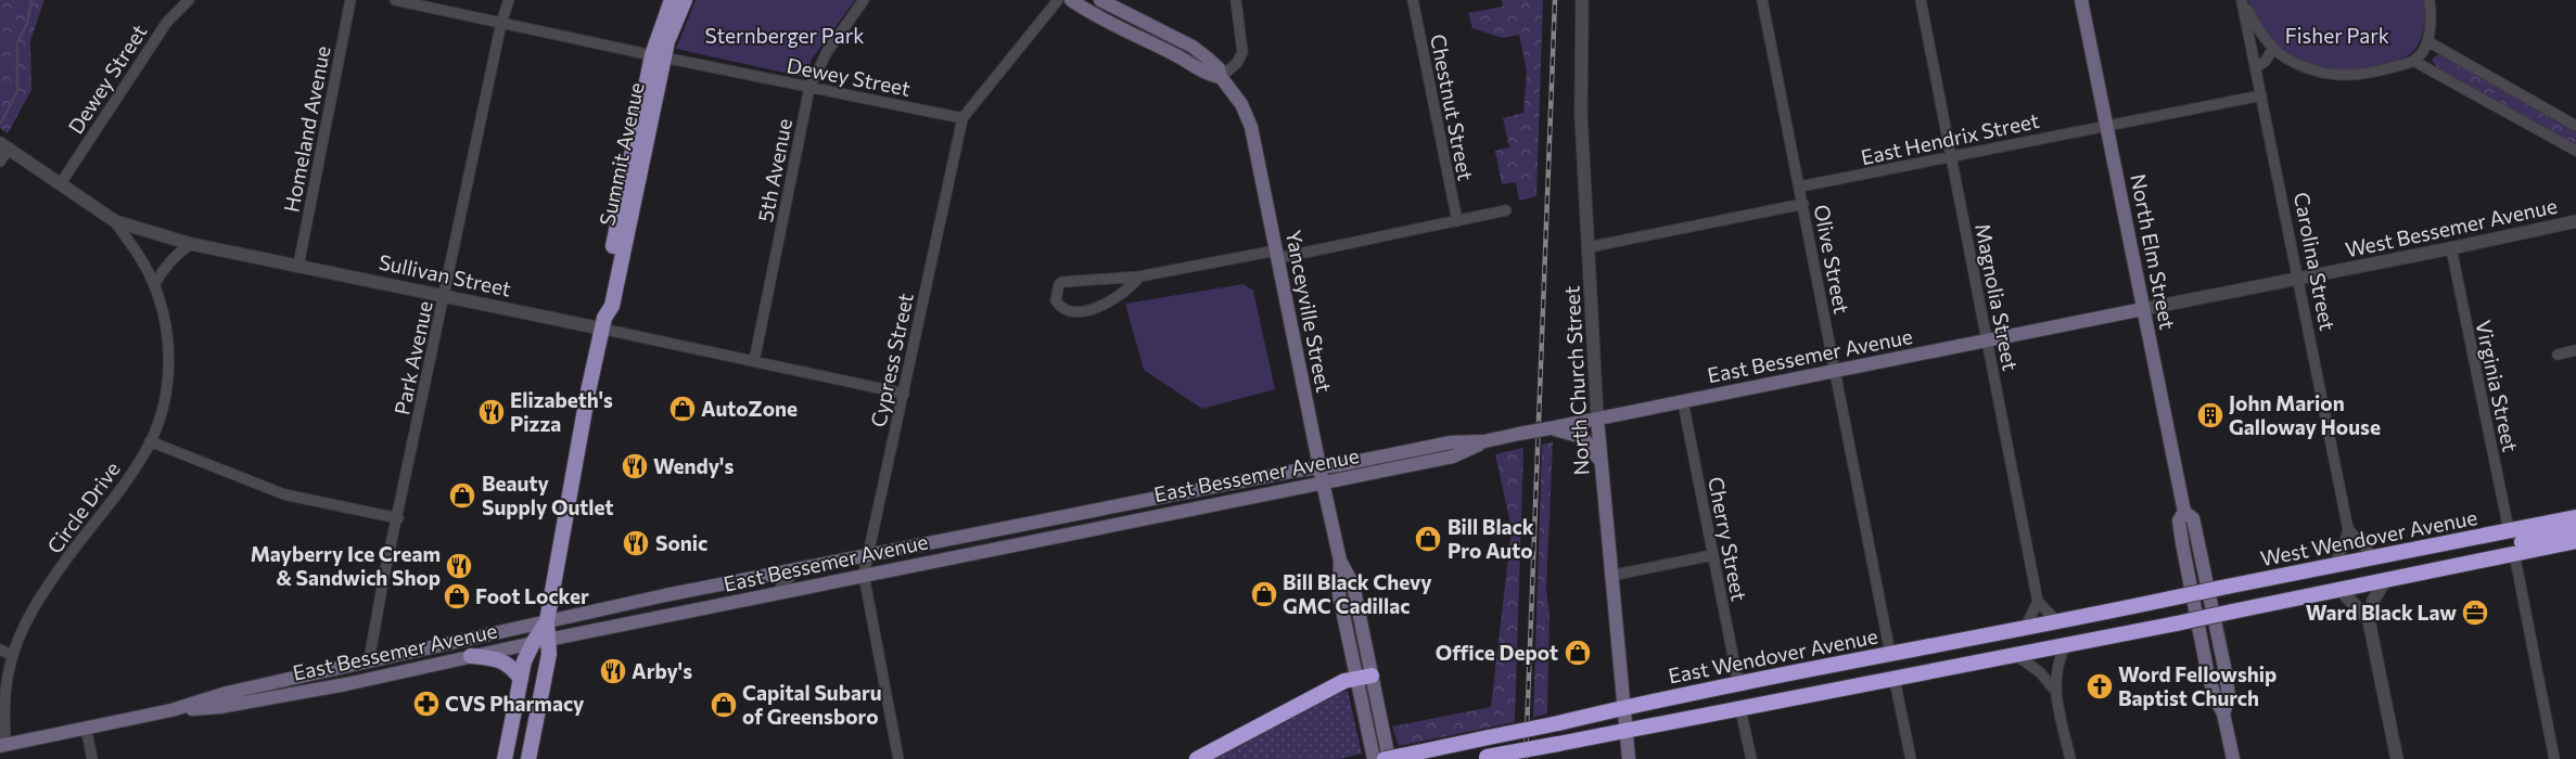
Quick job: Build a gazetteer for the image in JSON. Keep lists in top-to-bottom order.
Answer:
{
  "streets": {
    "highway": ["West Wendover Avenue", "East Wendover Avenue"],
    "main road": [
      "Summit Avenue",
      "North Elm Street",
      "Yanceyville Street",
      "East Bessemer Avenue",
      "North Church Street"
    ],
    "street": [
      "Dewey Street",
      "Chestnut Street",
      "Homeland Avenue",
      "East Hendrix Street",
      "5th Avenue",
      "West Bessemer Avenue",
      "Olive Street",
      "Carolina Street",
      "Sullivan Street",
      "Magnolia Street",
      "Park Avenue",
      "Cypress Street",
      "Virginia Street",
      "Circle Drive",
      "Cherry Street"
    ]
  },
  "crossings": [
    ["Dewey Street", "Summit Avenue"],
    ["Dewey Street", "5th Avenue"],
    ["Dewey Street", "Sullivan Street"],
    ["Dewey Street", "Park Avenue"],
    ["Dewey Street", "Cypress Street"],
    ["Homeland Avenue", "Sullivan Street"],
    ["East Hendrix Street", "North Elm Street"],
    ["East Hendrix Street", "Olive Street"],
    ["East Hendrix Street", "Carolina Street"],
    ["East Hendrix Street", "Magnolia Street"],
    ["Summit Avenue", "Sullivan Street"],
    ["Summit Avenue", "East Bessemer Avenue"],
    ["5th Avenue", "Sullivan Street"],
    ["West Bessemer Avenue", "North Elm Street"],
    ["West Bessemer Avenue", "Carolina Street"],
    ["West Bessemer Avenue", "East Bessemer Avenue"],
    ["West Bessemer Avenue", "Virginia Street"],
    ["North Elm Street", "East Bessemer Avenue"],
    ["Olive Street", "East Bessemer Avenue"],
    ["Olive Street", "East Wendover Avenue"],
    ["Sullivan Street", "Park Avenue"],
    ["Sullivan Street", "Cypress Street"],
    ["Sullivan Street", "Circle Drive"],
    ["Magnolia Street", "East Bessemer Avenue"],
    ["Yanceyville Street", "East Bessemer Avenue"],
    ["Yanceyville Street", "East Wendover Avenue"],
    ["East Bessemer Avenue", "Park Avenue"],
    ["East Bessemer Avenue", "Cypress Street"],
    ["East Bessemer Avenue", "North Church Street"],
    ["East Bessemer Avenue", "Circle Drive"],
    ["East Bessemer Avenue", "Cherry Street"],
    ["North Church Street", "East Wendover Avenue"],
    ["Virginia Street", "West Wendover Avenue"],
    ["West Wendover Avenue", "East Wendover Avenue"],
    ["Cherry Street", "East Wendover Avenue"]
  ],
  "parks": ["Sternberger Park", "Fisher Park"],
  "places": {
    "shop": [
      "AutoZone",
      "Beauty Supply Outlet",
      "Bill Black Pro Auto",
      "Bill Black Chevy GMC Cadillac",
      "Foot Locker",
      "Office Depot",
      "Capital Subaru of Greensboro"
    ],
    "restaurant": [
      "Elizabeth's Pizza",
      "Wendy's",
      "Sonic",
      "Mayberry Ice Cream & Sandwich Shop",
      "Arby's"
    ],
    "building": ["John Marion Galloway House"],
    "office": ["Ward Black Law"],
    "church": ["Word Fellowship Baptist Church"],
    "pharmacy": ["CVS Pharmacy"]
  }
}
